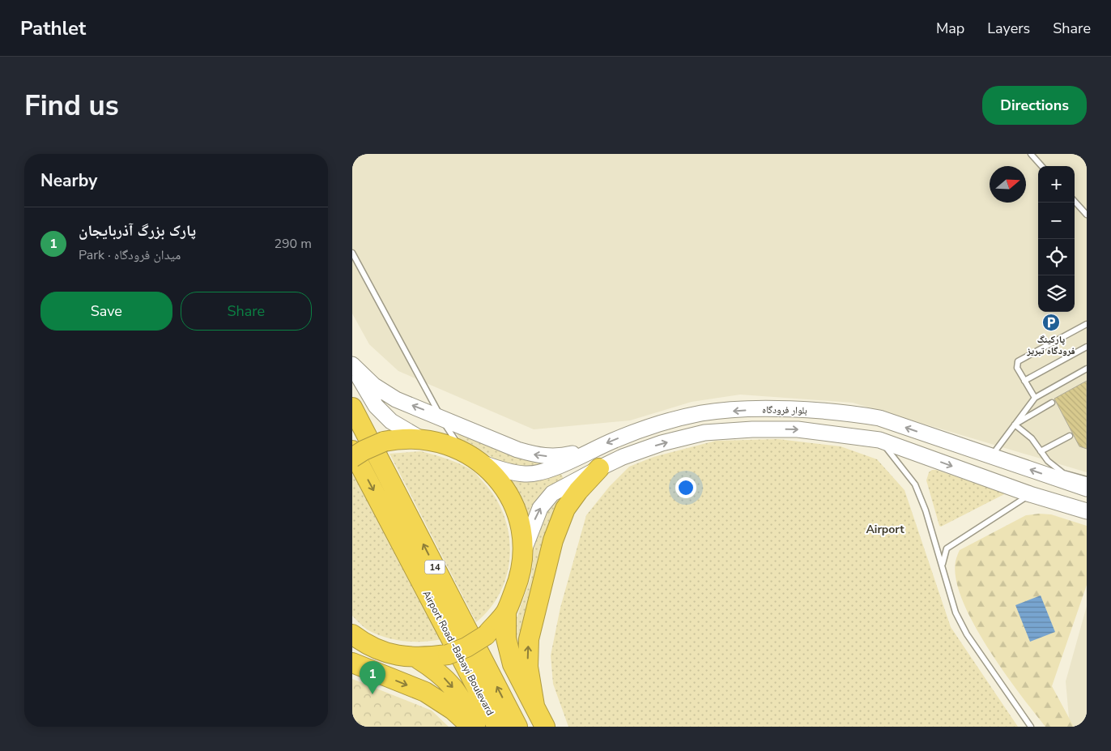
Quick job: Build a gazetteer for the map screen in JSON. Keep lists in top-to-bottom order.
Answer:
{
  "streets": {
    "highway": ["14", "Airport Road -Babayi Boulevard"],
    "street": ["بلوار فرودگاه"]
  },
  "districts": ["Airport"],
  "places": {
    "parking": ["پارکینگ فرودگاه تبریز"]
  },
  "north": "right",
  "page": {
    "header": "Pathlet",
    "nav": ["Map", "Layers", "Share"],
    "buttons": [
      "Directions",
      ["Save", "Share"]
    ],
    "title": "Find us",
    "heading": "Nearby",
    "map_buttons": ["+", "−"],
    "list": [
      {
        "mark": "1",
        "name": "پارک بزرگ آذربایجان",
        "note": "Park · میدان فرودگاه",
        "value": "290 m"
      }
    ],
    "pins": "1"
  }
}
